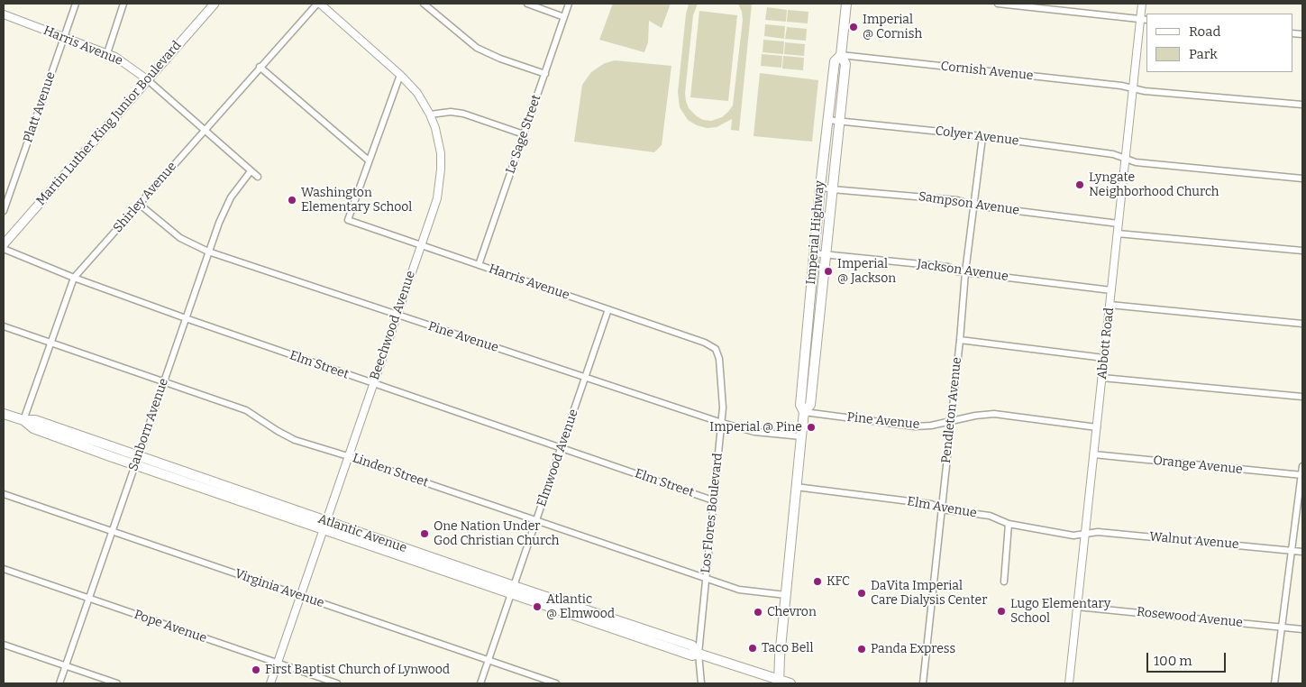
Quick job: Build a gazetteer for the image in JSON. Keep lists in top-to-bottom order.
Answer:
{
  "streets": {
    "main road": ["Martin Luther King Junior Boulevard", "Imperial Highway", "Atlantic Avenue"],
    "street": [
      "Harris Avenue",
      "Cornish Avenue",
      "Platt Avenue",
      "Le Sage Street",
      "Colyer Avenue",
      "Shirley Avenue",
      "Sampson Avenue",
      "Jackson Avenue",
      "Beechwood Avenue",
      "Pine Avenue",
      "Abbott Road",
      "Elm Street",
      "Pendleton Avenue",
      "Sanborn Avenue",
      "Elmwood Avenue",
      "Orange Avenue",
      "Linden Street",
      "Elm Avenue",
      "Los Flores Boulevard",
      "Walnut Avenue",
      "Virginia Avenue",
      "Rosewood Avenue",
      "Pope Avenue"
    ]
  },
  "crossings": [
    ["Harris Avenue", "Platt Avenue"],
    ["Harris Avenue", "Martin Luther King Junior Boulevard"],
    ["Harris Avenue", "Le Sage Street"],
    ["Harris Avenue", "Shirley Avenue"],
    ["Harris Avenue", "Beechwood Avenue"],
    ["Harris Avenue", "Sanborn Avenue"],
    ["Harris Avenue", "Elmwood Avenue"],
    ["Harris Avenue", "Los Flores Boulevard"],
    ["Cornish Avenue", "Imperial Highway"],
    ["Cornish Avenue", "Abbott Road"],
    ["Colyer Avenue", "Imperial Highway"],
    ["Colyer Avenue", "Abbott Road"],
    ["Colyer Avenue", "Pendleton Avenue"],
    ["Shirley Avenue", "Beechwood Avenue"],
    ["Shirley Avenue", "Pine Avenue"],
    ["Shirley Avenue", "Elm Street"],
    ["Shirley Avenue", "Linden Street"],
    ["Shirley Avenue", "Atlantic Avenue"],
    ["Sampson Avenue", "Imperial Highway"],
    ["Sampson Avenue", "Abbott Road"],
    ["Sampson Avenue", "Pendleton Avenue"],
    ["Imperial Highway", "Jackson Avenue"],
    ["Imperial Highway", "Pine Avenue"],
    ["Imperial Highway", "Linden Street"],
    ["Imperial Highway", "Elm Avenue"],
    ["Imperial Highway", "Atlantic Avenue"],
    ["Jackson Avenue", "Abbott Road"],
    ["Jackson Avenue", "Pendleton Avenue"],
    ["Beechwood Avenue", "Pine Avenue"],
    ["Beechwood Avenue", "Elm Street"],
    ["Beechwood Avenue", "Linden Street"],
    ["Beechwood Avenue", "Atlantic Avenue"],
    ["Beechwood Avenue", "Virginia Avenue"],
    ["Beechwood Avenue", "Pope Avenue"],
    ["Pine Avenue", "Abbott Road"],
    ["Pine Avenue", "Pendleton Avenue"],
    ["Pine Avenue", "Sanborn Avenue"],
    ["Pine Avenue", "Elmwood Avenue"],
    ["Pine Avenue", "Los Flores Boulevard"],
    ["Abbott Road", "Orange Avenue"],
    ["Abbott Road", "Elm Avenue"],
    ["Abbott Road", "Walnut Avenue"],
    ["Abbott Road", "Rosewood Avenue"],
    ["Elm Street", "Sanborn Avenue"],
    ["Elm Street", "Elmwood Avenue"],
    ["Elm Street", "Los Flores Boulevard"],
    ["Pendleton Avenue", "Elm Avenue"],
    ["Sanborn Avenue", "Linden Street"],
    ["Sanborn Avenue", "Atlantic Avenue"],
    ["Sanborn Avenue", "Virginia Avenue"],
    ["Sanborn Avenue", "Pope Avenue"],
    ["Elmwood Avenue", "Linden Street"],
    ["Elmwood Avenue", "Atlantic Avenue"],
    ["Elmwood Avenue", "Virginia Avenue"],
    ["Linden Street", "Los Flores Boulevard"],
    ["Elm Avenue", "Walnut Avenue"],
    ["Los Flores Boulevard", "Atlantic Avenue"]
  ],
  "places": [
    "Imperial @ Cornish",
    "Lyngate Neighborhood Church",
    "Washington Elementary School",
    "Imperial @ Jackson",
    "Imperial @ Pine",
    "One Nation Under God Christian Church",
    "KFC",
    "DaVita Imperial Care Dialysis Center",
    "Atlantic @ Elmwood",
    "Lugo Elementary School",
    "Chevron",
    "Taco Bell",
    "Panda Express",
    "First Baptist Church of Lynwood"
  ],
  "legend": ["Road", "Park"],
  "scale_bar": "100 m"
}
